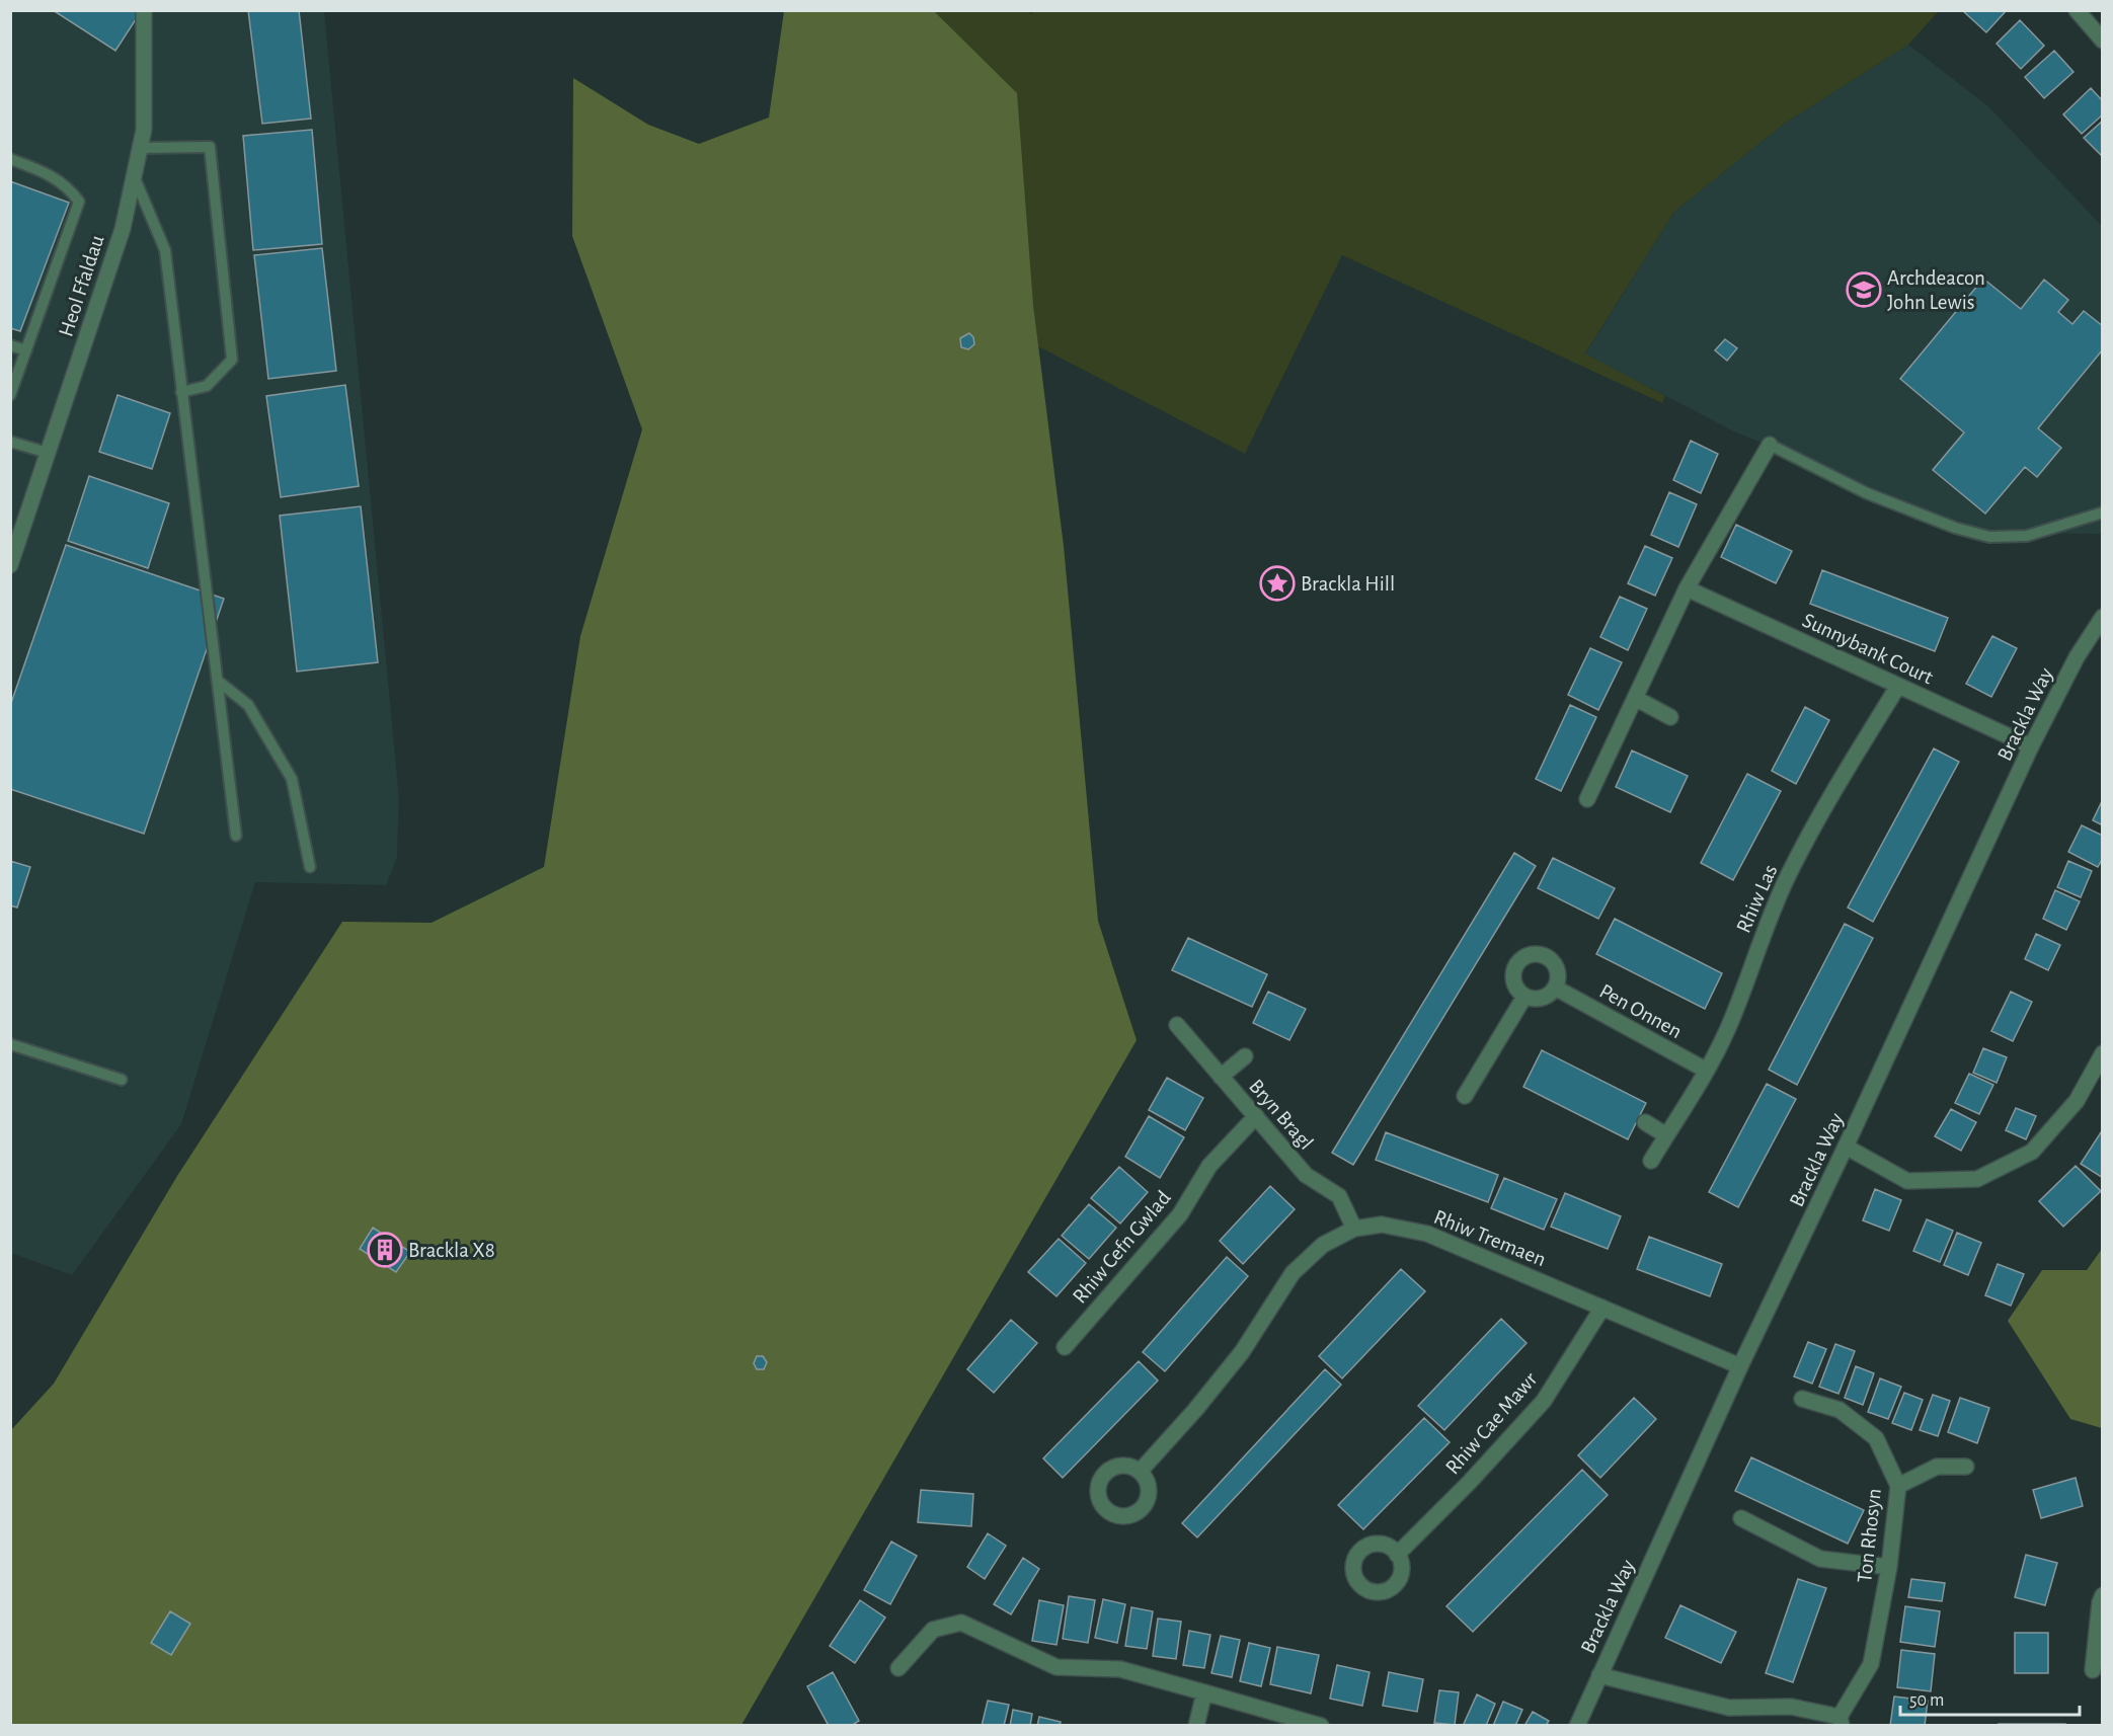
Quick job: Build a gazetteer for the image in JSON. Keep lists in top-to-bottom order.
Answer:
{
  "streets": {
    "street": [
      "Heol Ffaldau",
      "Sunnybank Court",
      "Brackla Way",
      "Rhiw Las",
      "Pen Onnen",
      "Bryn Bragl",
      "Rhiw Tremaen",
      "Rhiw Cefn Gwlad",
      "Rhiw Cae Mawr",
      "Ton Rhosyn"
    ]
  },
  "crossings": [
    ["Sunnybank Court", "Brackla Way"],
    ["Sunnybank Court", "Rhiw Las"],
    ["Brackla Way", "Rhiw Tremaen"],
    ["Rhiw Las", "Pen Onnen"],
    ["Bryn Bragl", "Rhiw Tremaen"],
    ["Bryn Bragl", "Rhiw Cefn Gwlad"],
    ["Rhiw Tremaen", "Rhiw Cae Mawr"]
  ],
  "places": {
    "school or university": ["Archdeacon John Lewis"],
    "place": ["Brackla Hill"],
    "building": ["Brackla X8"]
  },
  "scale_bar": "50 m"
}
